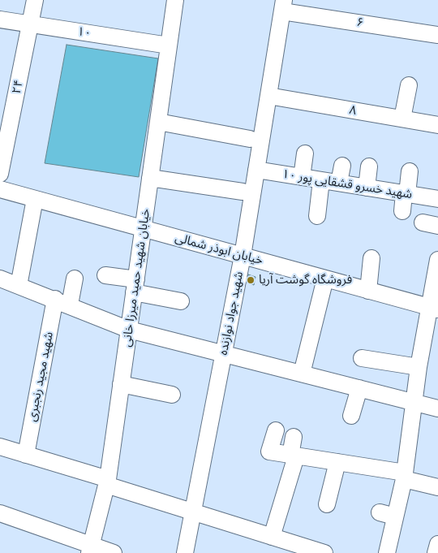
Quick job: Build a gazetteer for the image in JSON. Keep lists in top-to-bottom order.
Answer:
{
  "streets": {
    "street": [
      "۶",
      "۱۰",
      "۲۴",
      "۸",
      "شهید خسرو قشقایی پور ۱۰",
      "خیابان ابوذر شمالی",
      "خیابان شهید حمید میرزا خانی",
      "شهید جواد نوازنده",
      "شهید مجید رنجبری"
    ]
  },
  "crossings": [
    ["۶", "شهید جواد نوازنده"],
    ["۱۰", "۲۴"],
    ["۱۰", "خیابان شهید حمید میرزا خانی"],
    ["۸", "شهید جواد نوازنده"],
    ["شهید خسرو قشقایی پور ۱۰", "شهید جواد نوازنده"],
    ["خیابان ابوذر شمالی", "خیابان شهید حمید میرزا خانی"],
    ["خیابان ابوذر شمالی", "شهید جواد نوازنده"]
  ],
  "places": ["فروشگاه گوشت آریا"]
}
